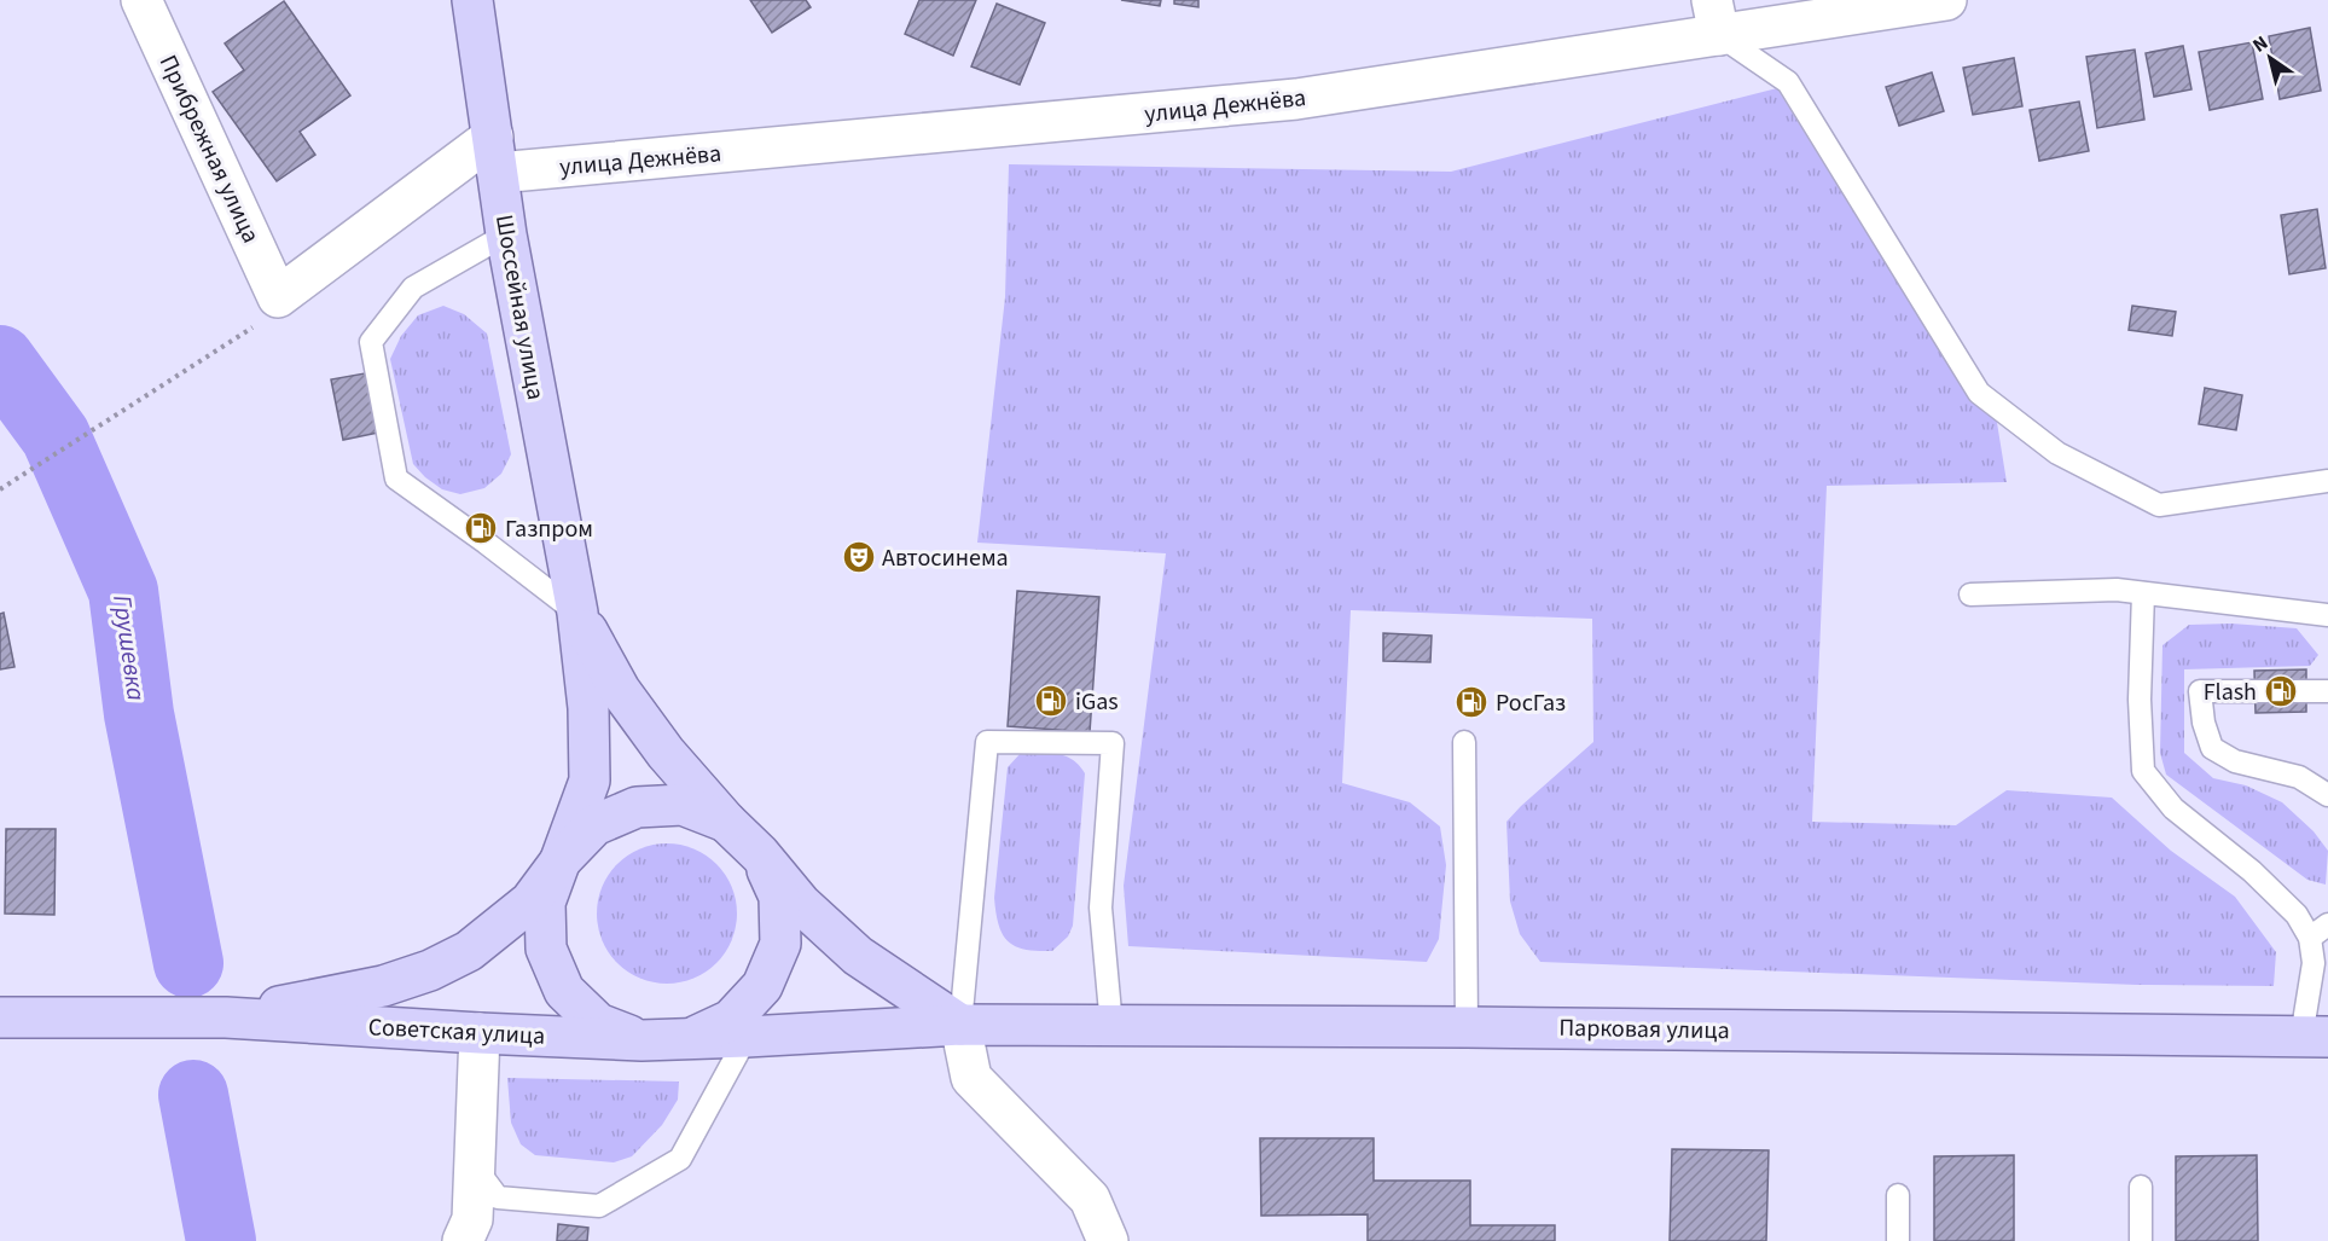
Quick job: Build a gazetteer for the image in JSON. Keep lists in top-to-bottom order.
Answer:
{
  "streets": {
    "main road": ["Шоссейная улица", "Парковая улица", "Советская улица"],
    "street": ["улица Дежнёва", "Прибрежная улица"]
  },
  "crossings": [
    ["улица Дежнёва", "Шоссейная улица"],
    ["Парковая улица", "Советская улица"]
  ],
  "water": ["Грушевка"],
  "places": {
    "fuel station": [
      "Газпром",
      "Flash",
      "iGas",
      "РосГаз"
    ],
    "theatre": ["Автосинема"]
  },
  "north": "top left"
}
